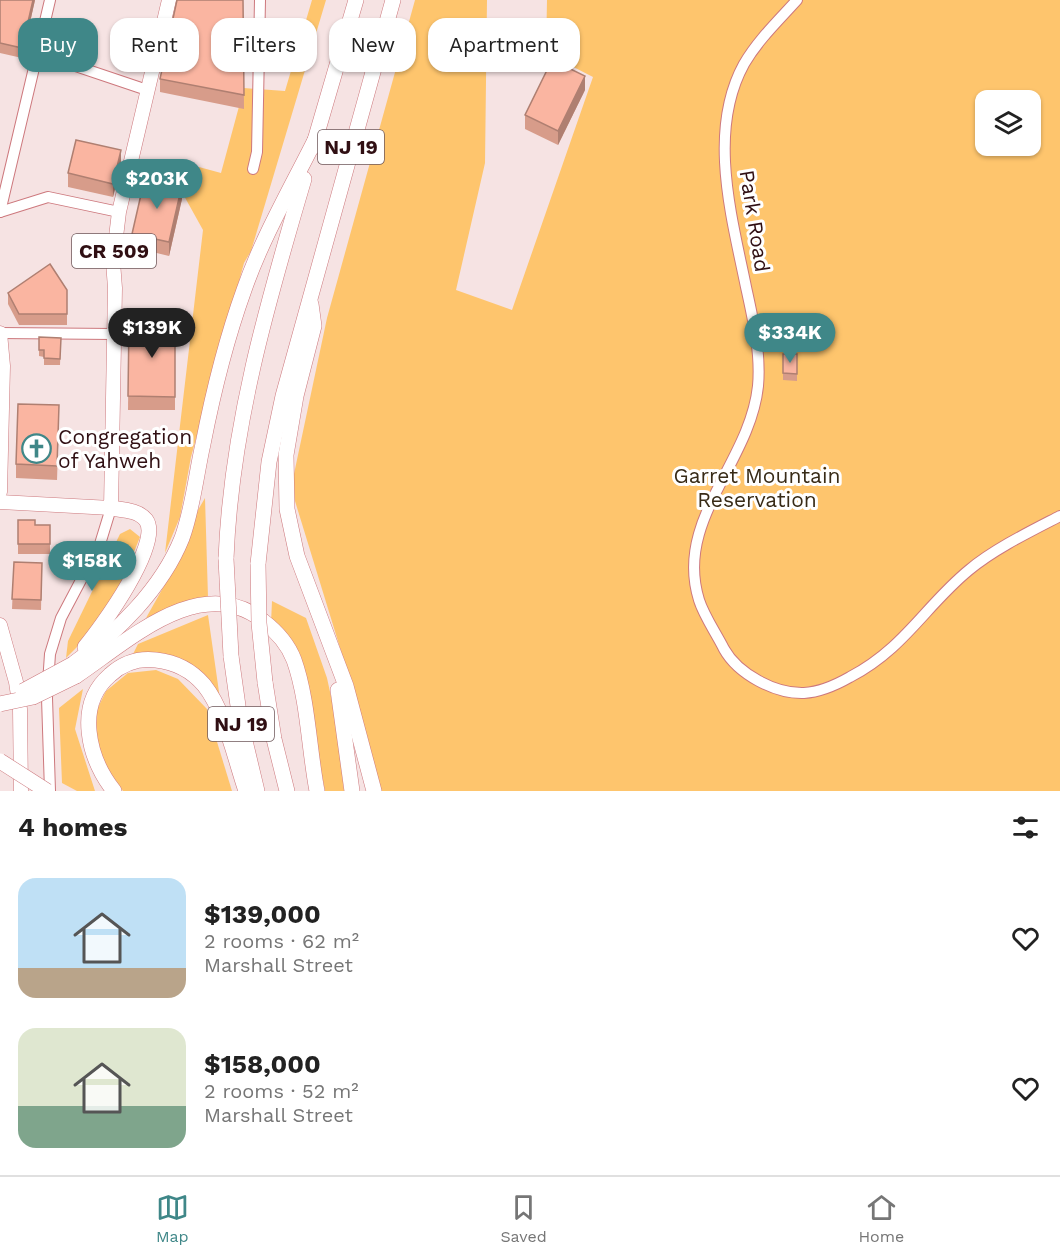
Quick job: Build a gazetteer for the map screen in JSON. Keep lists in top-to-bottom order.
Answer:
{
  "streets": {
    "highway": ["NJ 19"],
    "main road": ["CR 509"],
    "street": ["Park Road"]
  },
  "parks": ["Garret Mountain Reservation"],
  "places": {
    "church": ["Congregation of Yahweh"]
  },
  "page": {
    "chip": [
      "Buy",
      "Rent",
      "Filters",
      "New",
      "Apartment"
    ],
    "price": [
      "$203K",
      "$139K",
      "$334K",
      "$158K"
    ],
    "heading": "4 homes",
    "list": [
      {
        "name": "$139,000",
        "note": "2 rooms · 62 m² · Marshall Street"
      },
      {
        "name": "$158,000",
        "note": "2 rooms · 52 m² · Marshall Street"
      }
    ],
    "tabs": ["Map", "Saved", "Home"]
  }
}
